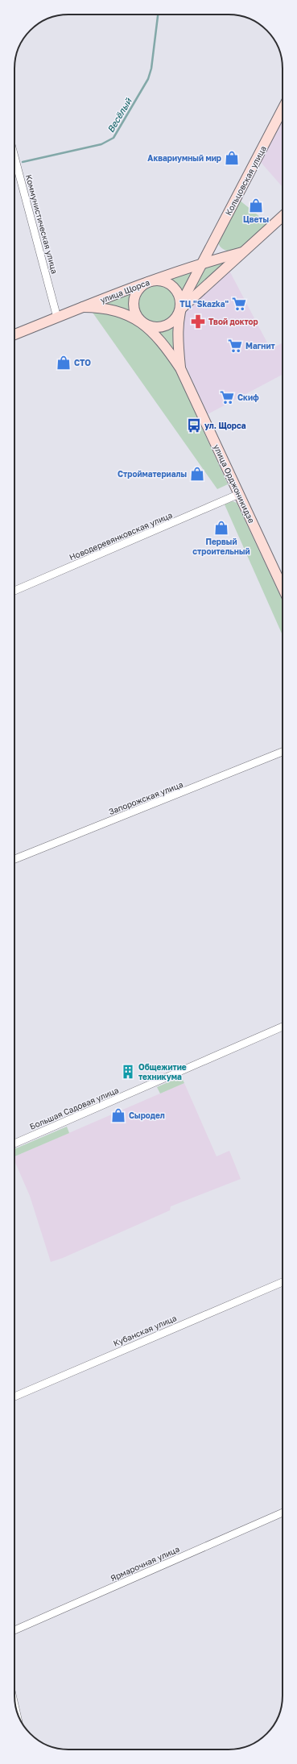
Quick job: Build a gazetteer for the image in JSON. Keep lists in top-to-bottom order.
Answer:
{
  "streets": {
    "main road": ["Кольцовская улица", "улица Щорса", "улица Орджоникидзе"],
    "street": [
      "Коммунистическая улица",
      "Новодеревянковская улица",
      "Запорожская улица",
      "Большая Садовая улица",
      "Кубанская улица",
      "Ярмарочная улица"
    ]
  },
  "crossings": [
    ["Кольцовская улица", "улица Щорса"],
    ["Коммунистическая улица", "улица Щорса"],
    ["улица Орджоникидзе", "Новодеревянковская улица"]
  ],
  "water": ["Весёлый"],
  "places": {
    "shop": [
      "Аквариумный мир",
      "Цветы",
      "СТО",
      "Стройматериалы",
      "Первый строительный",
      "Сыродел"
    ],
    "supermarket": ["ТЦ \"Skazka\"", "Магнит", "Скиф"],
    "pharmacy": ["Твой доктор"],
    "bus stop": ["ул. Щорса"],
    "building": ["Общежитие техникума"]
  }
}
